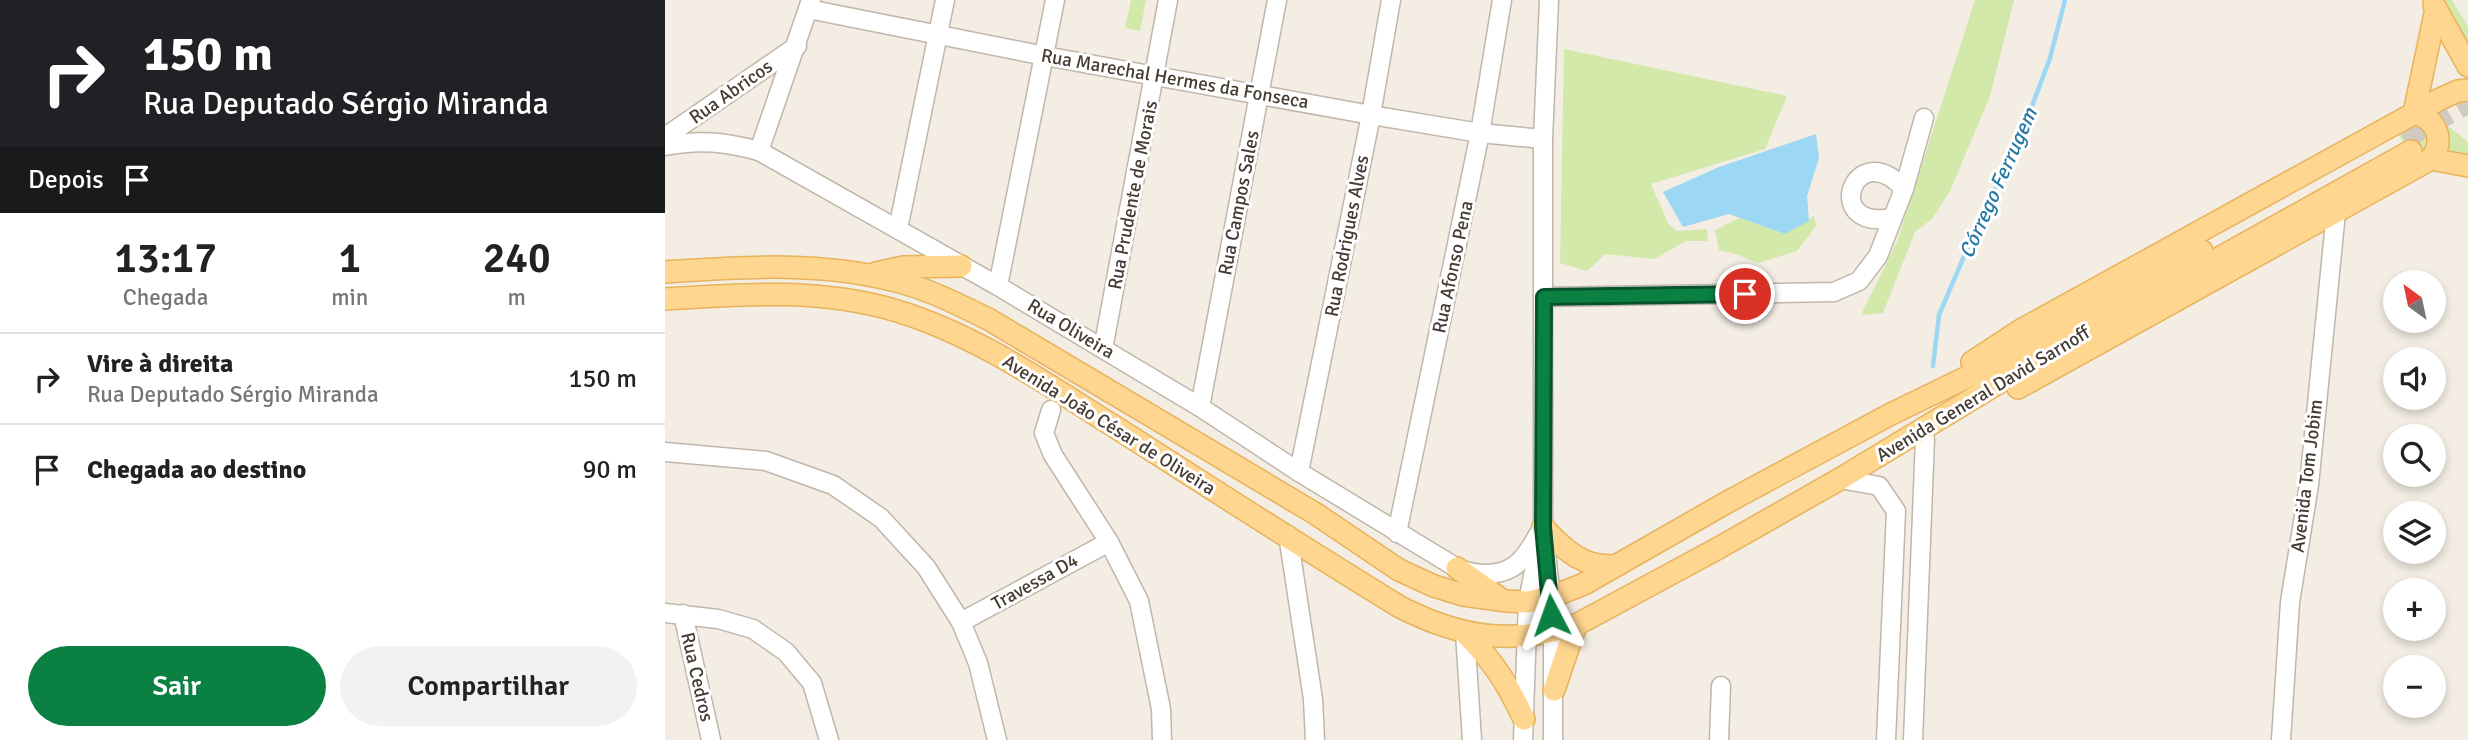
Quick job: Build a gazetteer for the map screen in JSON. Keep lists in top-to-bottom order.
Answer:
{
  "streets": {
    "main road": ["Avenida General David Sarnoff", "Avenida João César de Oliveira"],
    "street": [
      "Rua Marechal Hermes da Fonseca",
      "Rua Abricos",
      "Rua Prudente de Morais",
      "Rua Campos Sales",
      "Rua Rodrigues Alves",
      "Rua Afonso Pena",
      "Rua Oliveira",
      "Avenida Tom Jobim",
      "Travessa D4",
      "Rua Cedros"
    ]
  },
  "crossings": [
    ["Rua Marechal Hermes da Fonseca", "Rua Prudente de Morais"],
    ["Rua Marechal Hermes da Fonseca", "Rua Campos Sales"],
    ["Rua Marechal Hermes da Fonseca", "Rua Rodrigues Alves"],
    ["Rua Marechal Hermes da Fonseca", "Rua Afonso Pena"],
    ["Rua Prudente de Morais", "Rua Oliveira"],
    ["Rua Campos Sales", "Rua Oliveira"],
    ["Rua Rodrigues Alves", "Rua Oliveira"],
    ["Rua Afonso Pena", "Rua Oliveira"],
    ["Avenida General David Sarnoff", "Avenida João César de Oliveira"]
  ],
  "water": ["Córrego Ferrugem"],
  "north": "top left",
  "page": {
    "turn": ["150 m", "Rua Deputado Sérgio Miranda"],
    "then": "Depois",
    "eta": [
      "13:17",
      "Chegada",
      "1",
      "min",
      "240",
      "m"
    ],
    "map_buttons": ["+", "−"],
    "list": [
      {
        "name": "Vire à direita",
        "note": "Rua Deputado Sérgio Miranda",
        "value": "150 m"
      },
      {
        "name": "Chegada ao destino",
        "value": "90 m"
      }
    ],
    "buttons": ["Sair", "Compartilhar"]
  }
}
